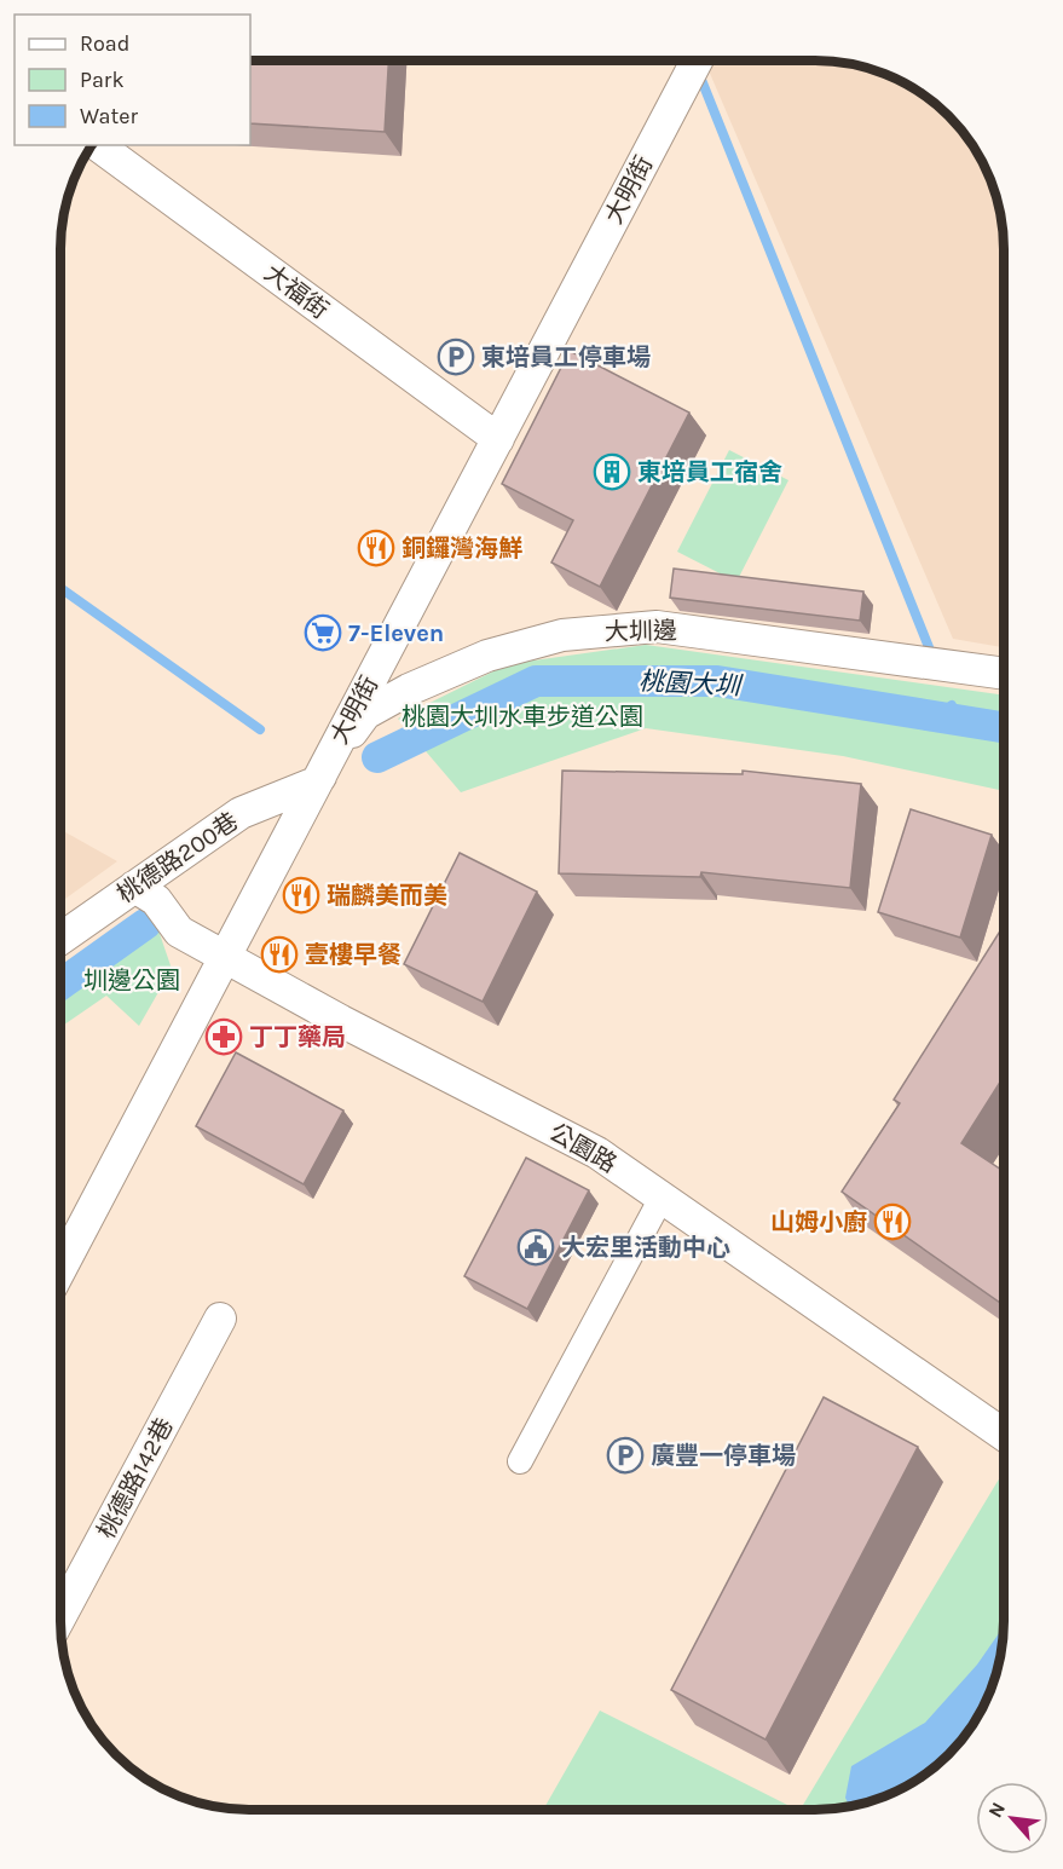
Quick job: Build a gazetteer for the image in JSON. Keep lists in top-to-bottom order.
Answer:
{
  "streets": {
    "street": [
      "大明街",
      "大福街",
      "大圳邊",
      "桃德路200巷",
      "公園路",
      "桃德路142巷"
    ]
  },
  "crossings": [
    ["大明街", "大福街"],
    ["大明街", "大圳邊"],
    ["大明街", "桃德路200巷"],
    ["大明街", "公園路"],
    ["大圳邊", "桃德路200巷"],
    ["桃德路200巷", "公園路"]
  ],
  "water": ["桃園大圳"],
  "parks": ["桃園大圳水車步道公園", "圳邊公園"],
  "places": {
    "parking": ["東培員工停車場", "廣豐一停車場"],
    "building": ["東培員工宿舍"],
    "restaurant": [
      "銅鑼灣海鮮",
      "瑞麟美而美",
      "壹樓早餐",
      "山姆小廚"
    ],
    "supermarket": ["7-Eleven"],
    "pharmacy": ["丁丁藥局"],
    "public building": ["大宏里活動中心"]
  },
  "legend": ["Road", "Park", "Water"],
  "north": "top left"
}
